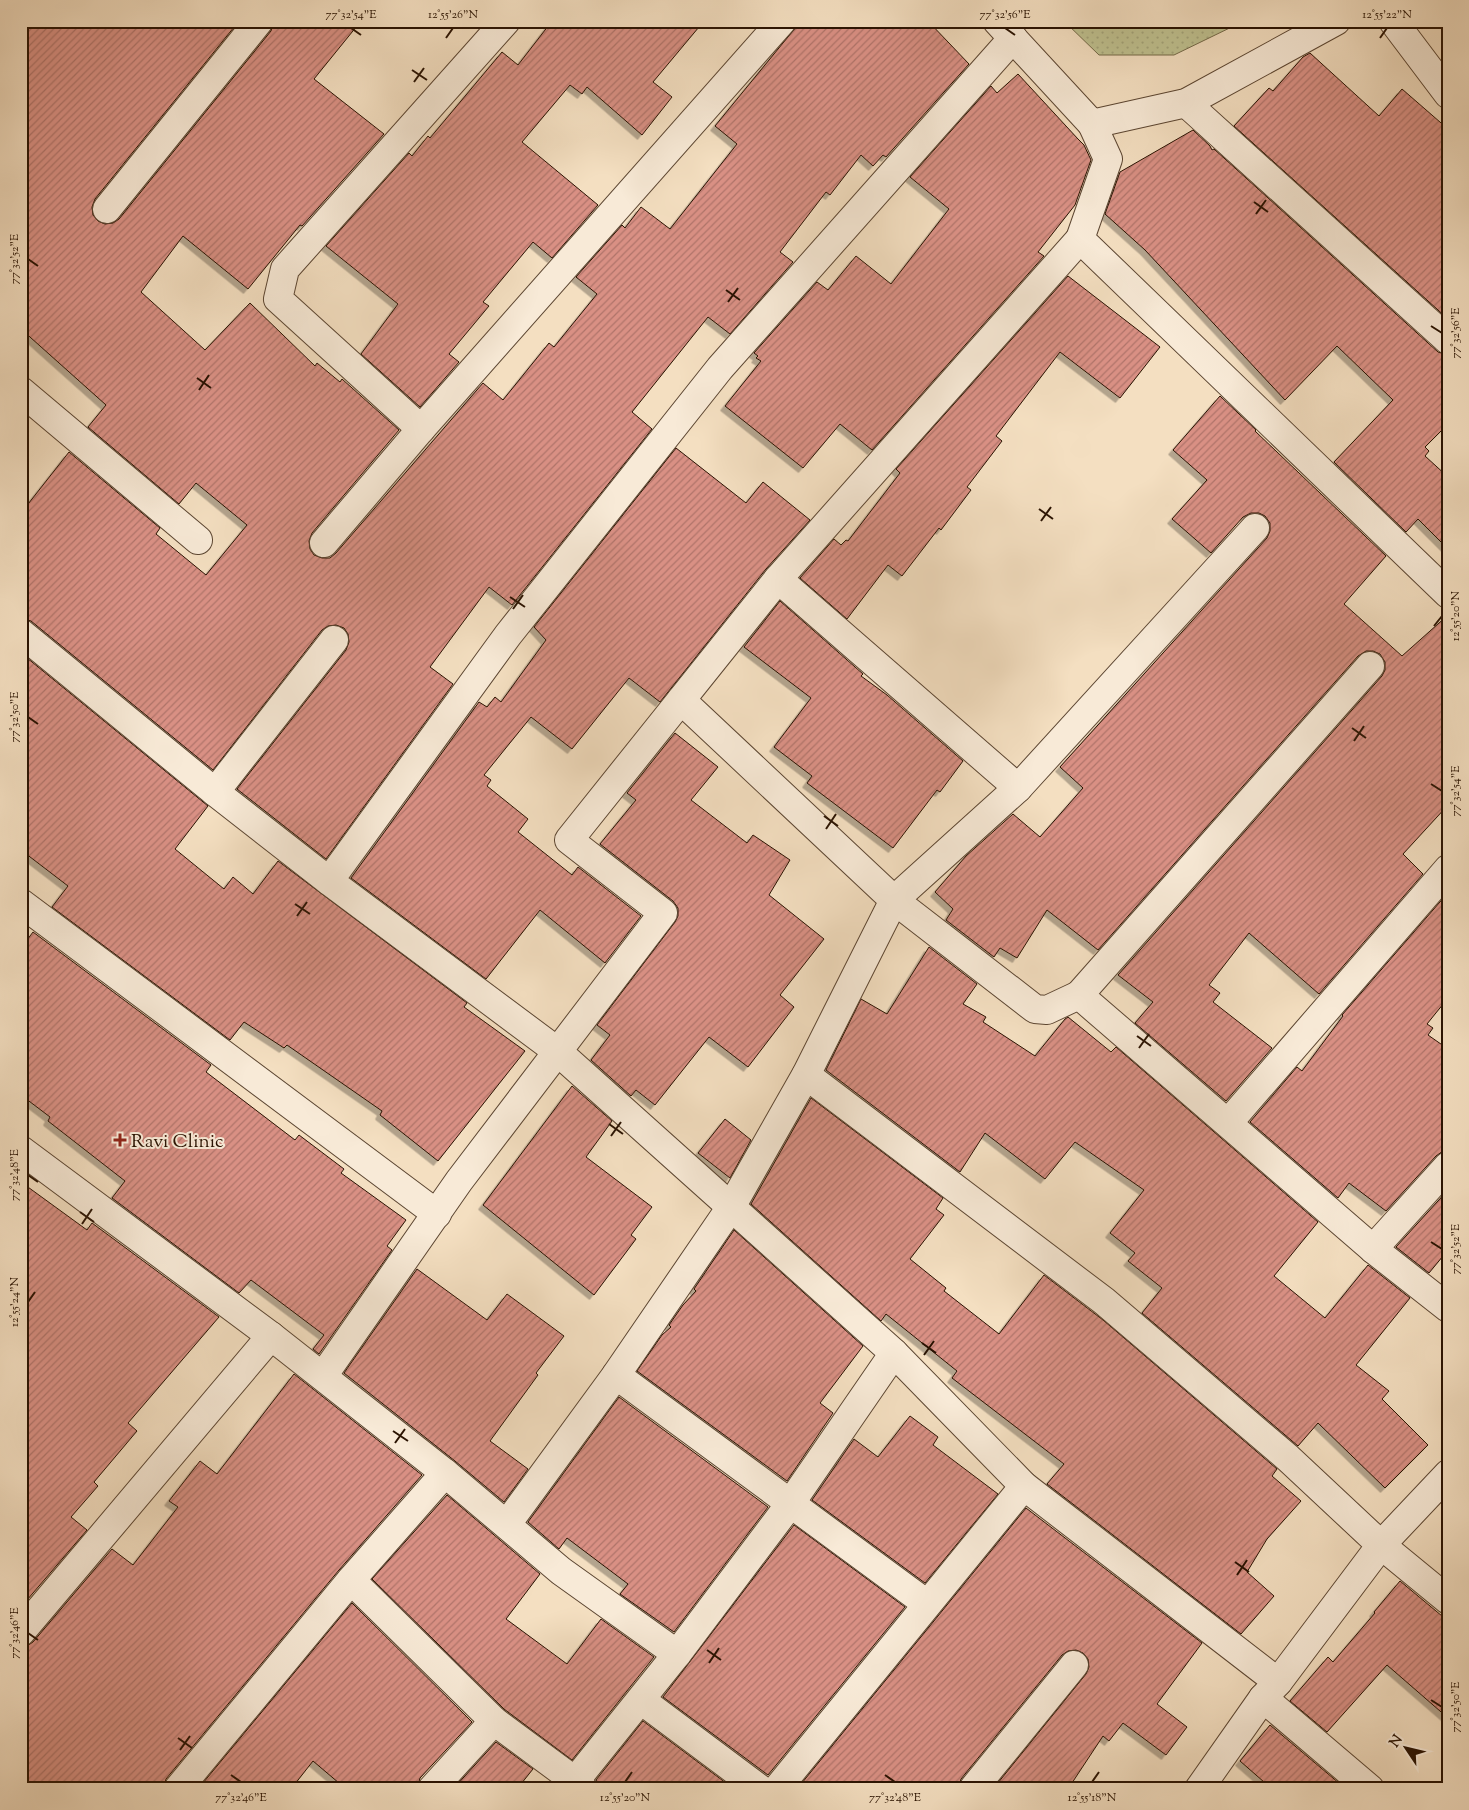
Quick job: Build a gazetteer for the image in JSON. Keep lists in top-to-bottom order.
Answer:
{
  "places": {
    "health": ["Ravi Clinic"]
  },
  "north": "top left",
  "coordinates": [
    "77°32'54\"E",
    "12°55'26\"N",
    "77°32'56\"E",
    "12°55'22\"N",
    "77°32'52\"E",
    "12°55'20\"N",
    "77°32'50\"E",
    "77°32'48\"E",
    "12°55'24\"N",
    "77°32'46\"E",
    "12°55'18\"N"
  ]
}
